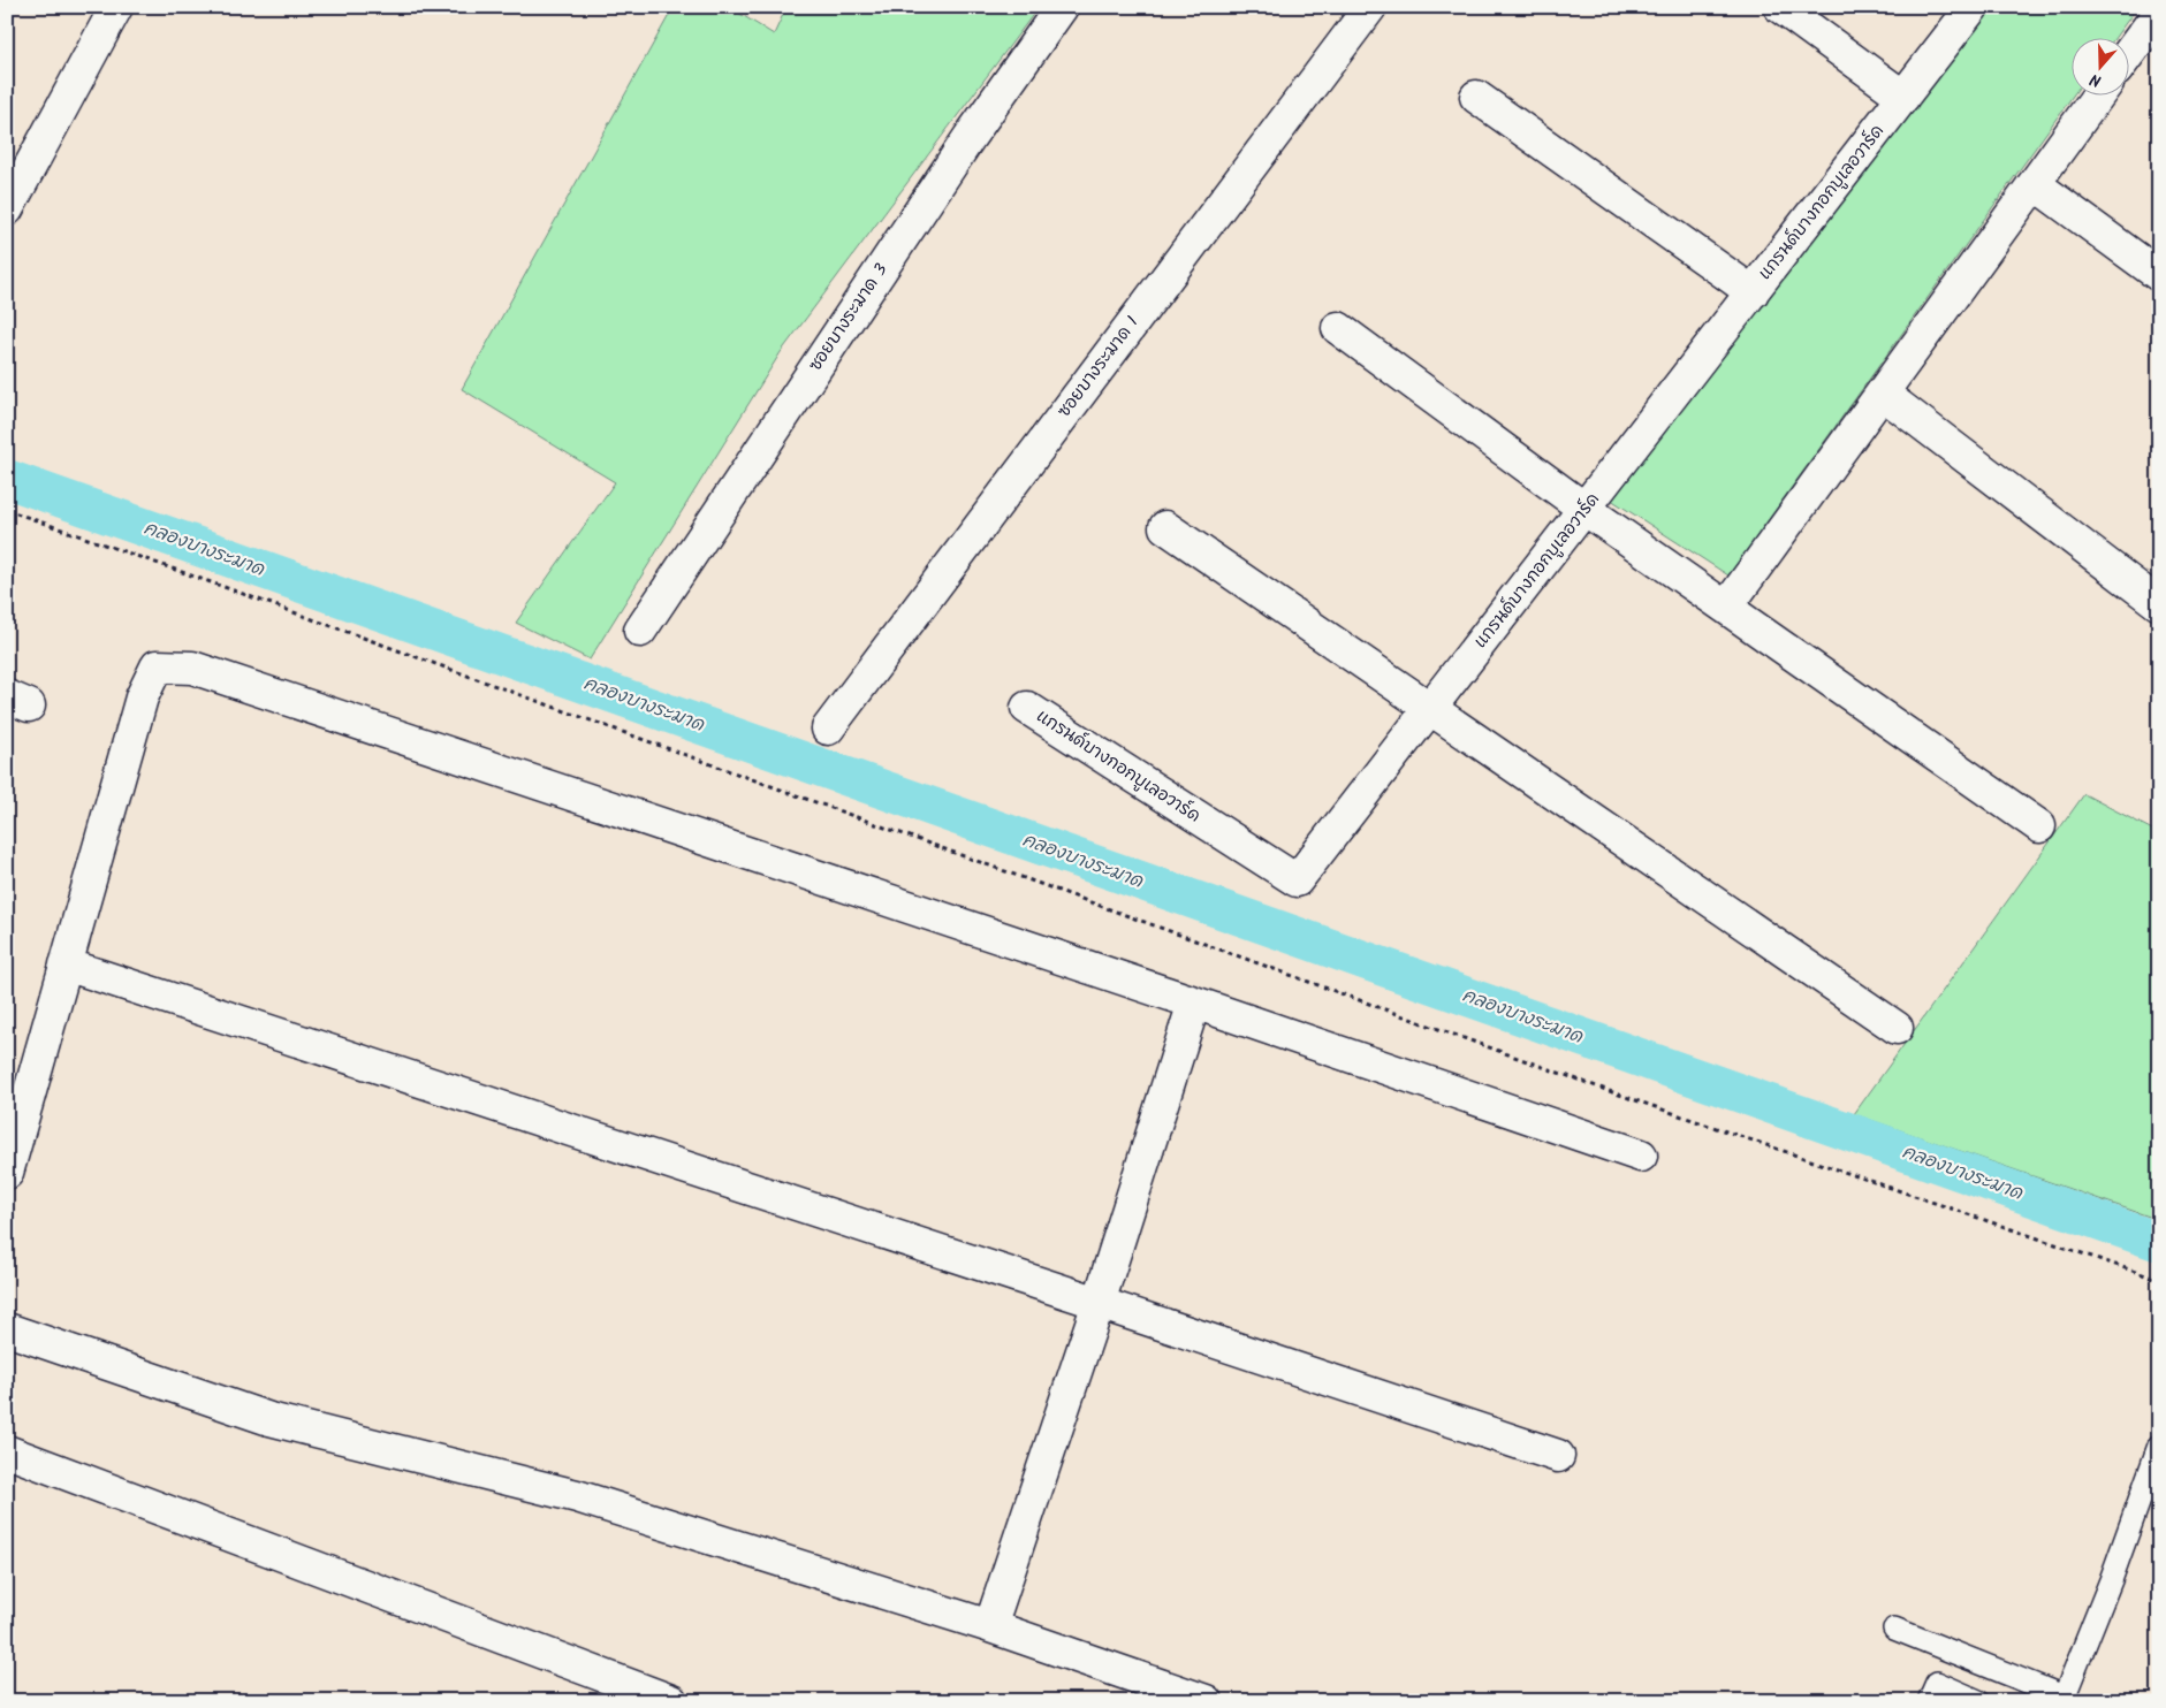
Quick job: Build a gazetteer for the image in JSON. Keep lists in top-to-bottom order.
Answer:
{
  "streets": {
    "street": ["แกรนด์บางกอกบูเลอวาร์ด", "ซอยบางระมาด 3", "ซอยบางระมาด 1"]
  },
  "water": ["คลองบางระมาด"],
  "north": "bottom"
}
